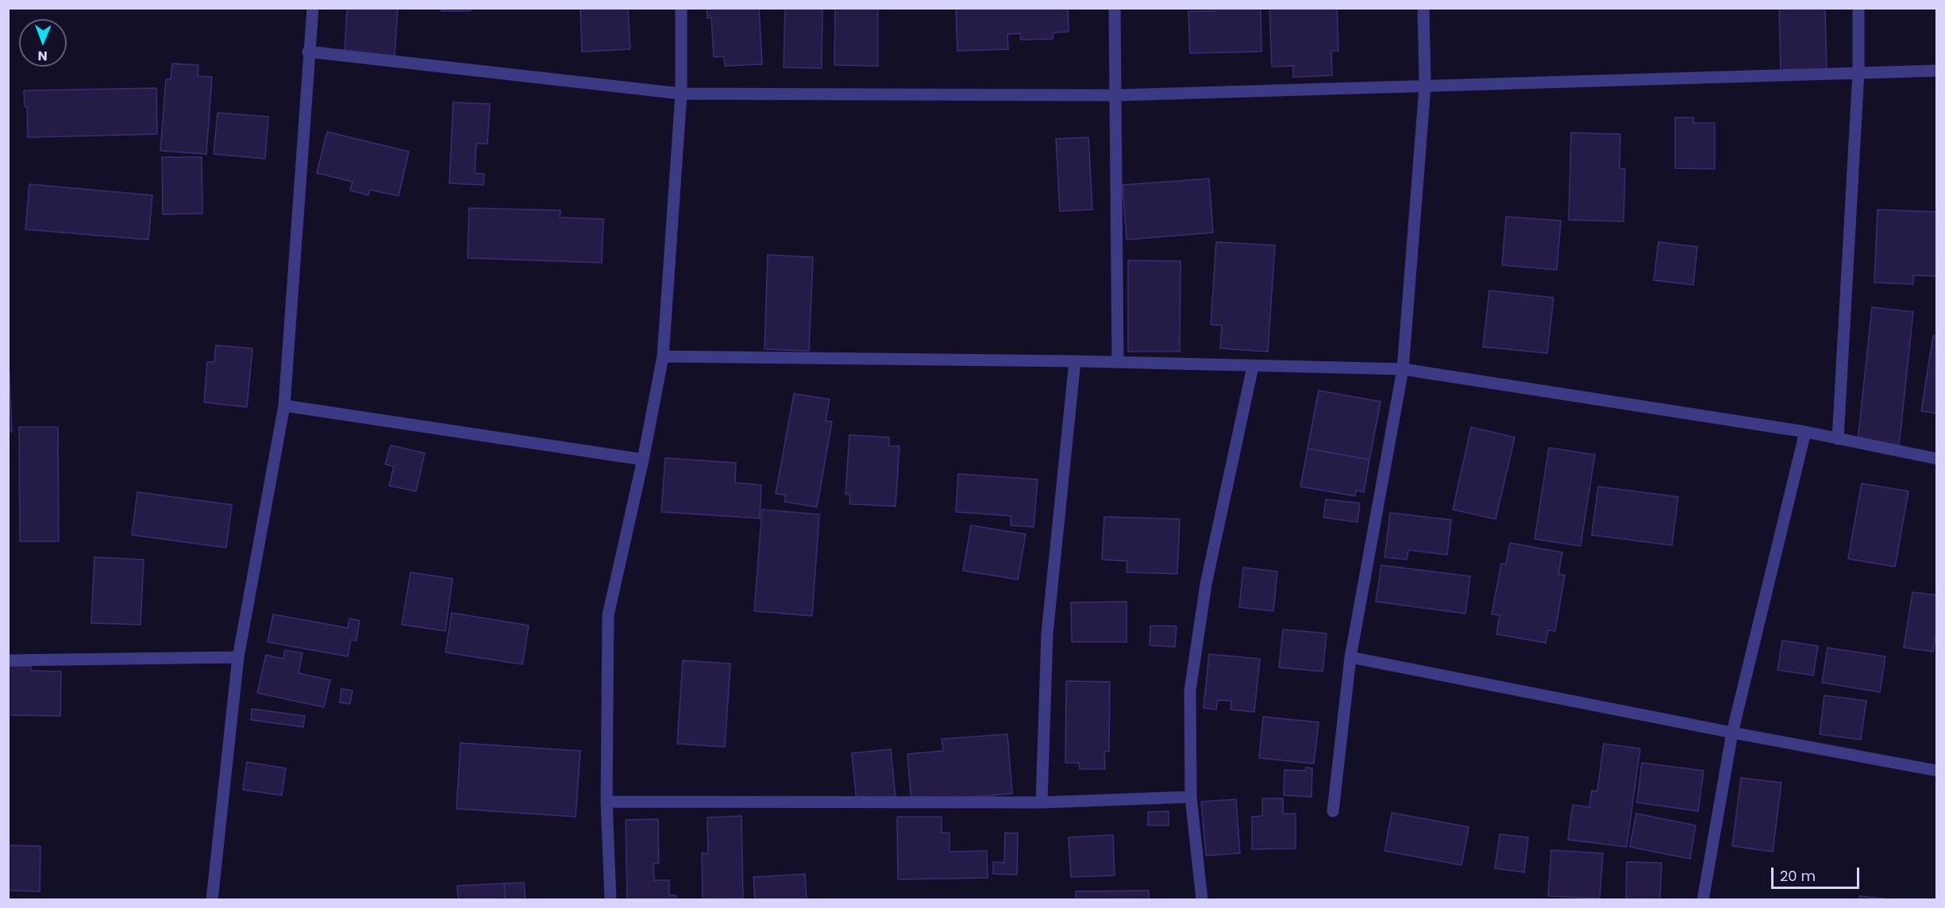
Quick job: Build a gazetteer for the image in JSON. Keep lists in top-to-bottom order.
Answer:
{
  "scale_bar": "20 m",
  "north": "bottom"
}
